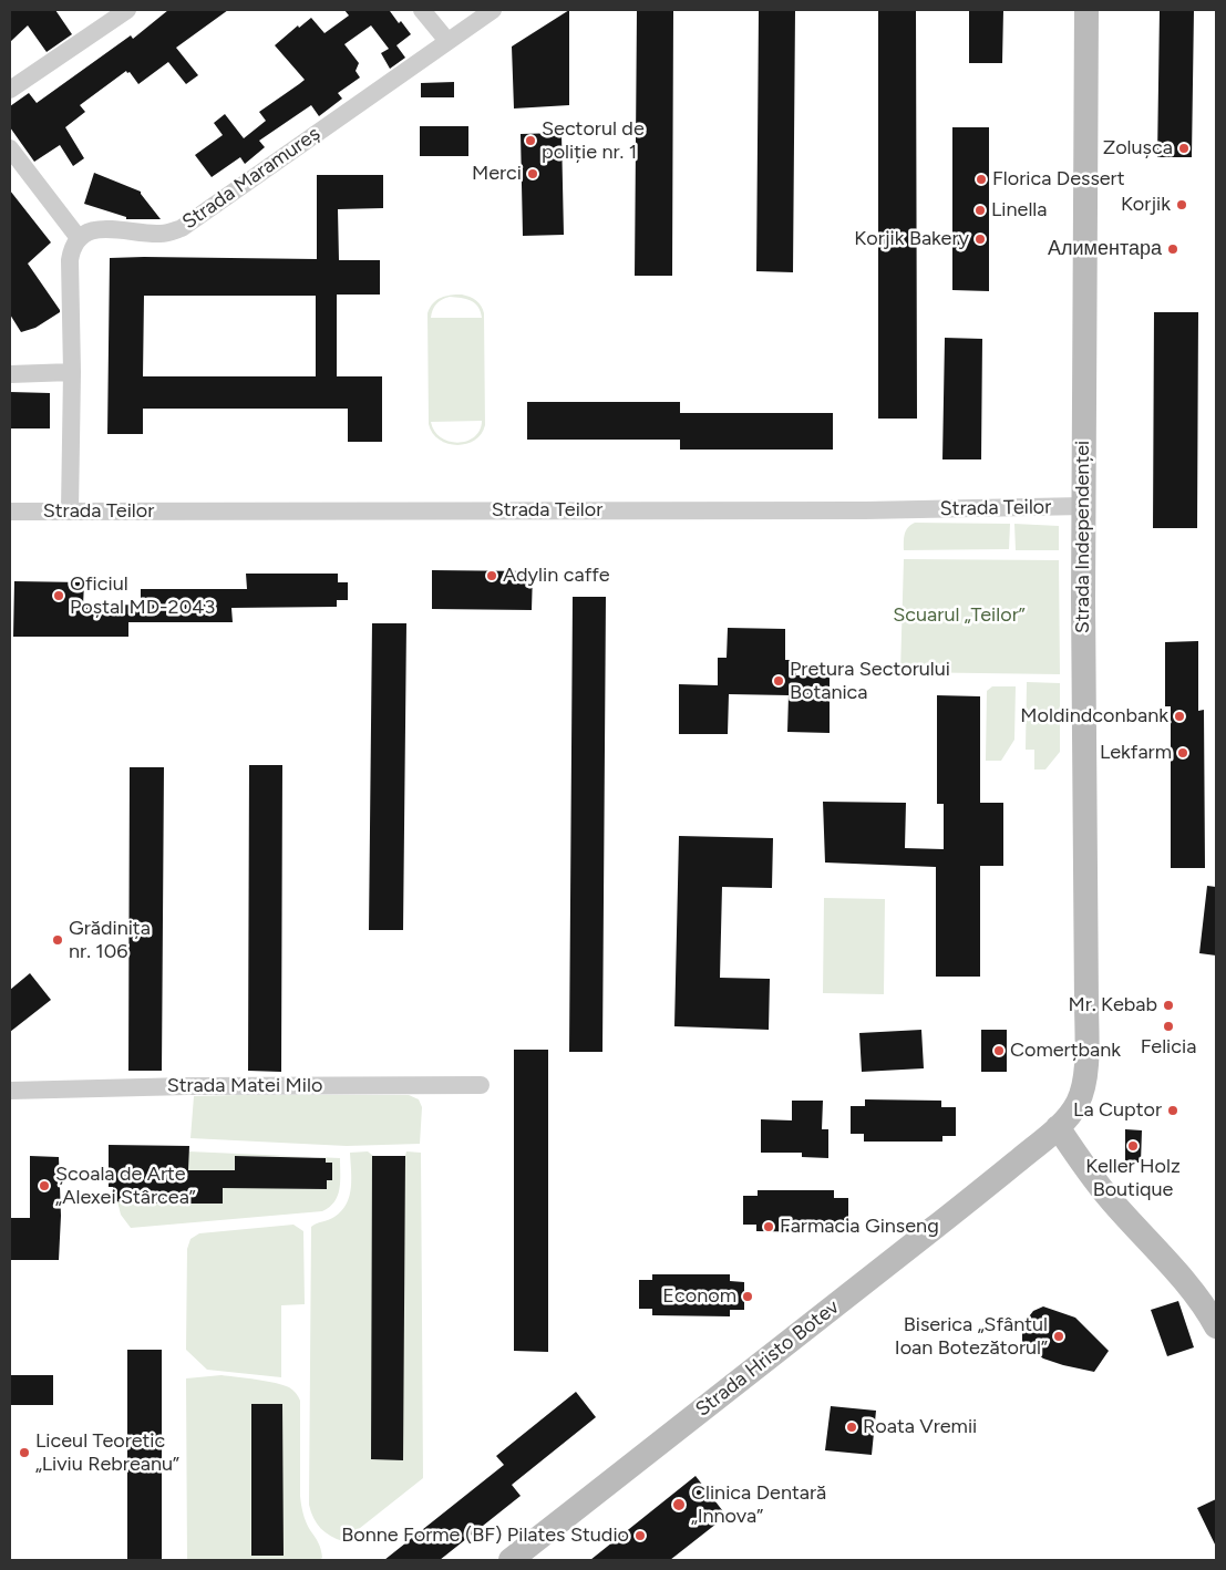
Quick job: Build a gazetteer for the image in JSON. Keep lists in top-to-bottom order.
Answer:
{
  "streets": {
    "main road": ["Strada Independenței", "Strada Hristo Botev"],
    "street": ["Strada Maramureș", "Strada Teilor", "Strada Matei Milo"]
  },
  "crossings": [
    ["Strada Teilor", "Strada Independenței"],
    ["Strada Independenței", "Strada Hristo Botev"]
  ],
  "parks": ["Scuarul „Teilor”"],
  "places": [
    "Sectorul de poliție nr. 1",
    "Zolușca",
    "Merci",
    "Florica Dessert",
    "Korjik",
    "Linella",
    "Korjik Bakery",
    "Алиментара",
    "Adylin caffe",
    "Oficiul Poștal MD-2043",
    "Pretura Sectorului Botanica",
    "Moldindconbank",
    "Lekfarm",
    "Grădinița nr. 106",
    "Mr. Kebab",
    "Felicia",
    "Comerțbank",
    "La Cuptor",
    "Keller Holz Boutique",
    "Școala de Arte „Alexei Stârcea”",
    "Farmacia Ginseng",
    "Econom",
    "Biserica „Sfântul Ioan Botezătorul”",
    "Roata Vremii",
    "Liceul Teoretic „Liviu Rebreanu”",
    "Clinica Dentară „Innova”",
    "Bonne Forme (BF) Pilates Studio"
  ]
}
